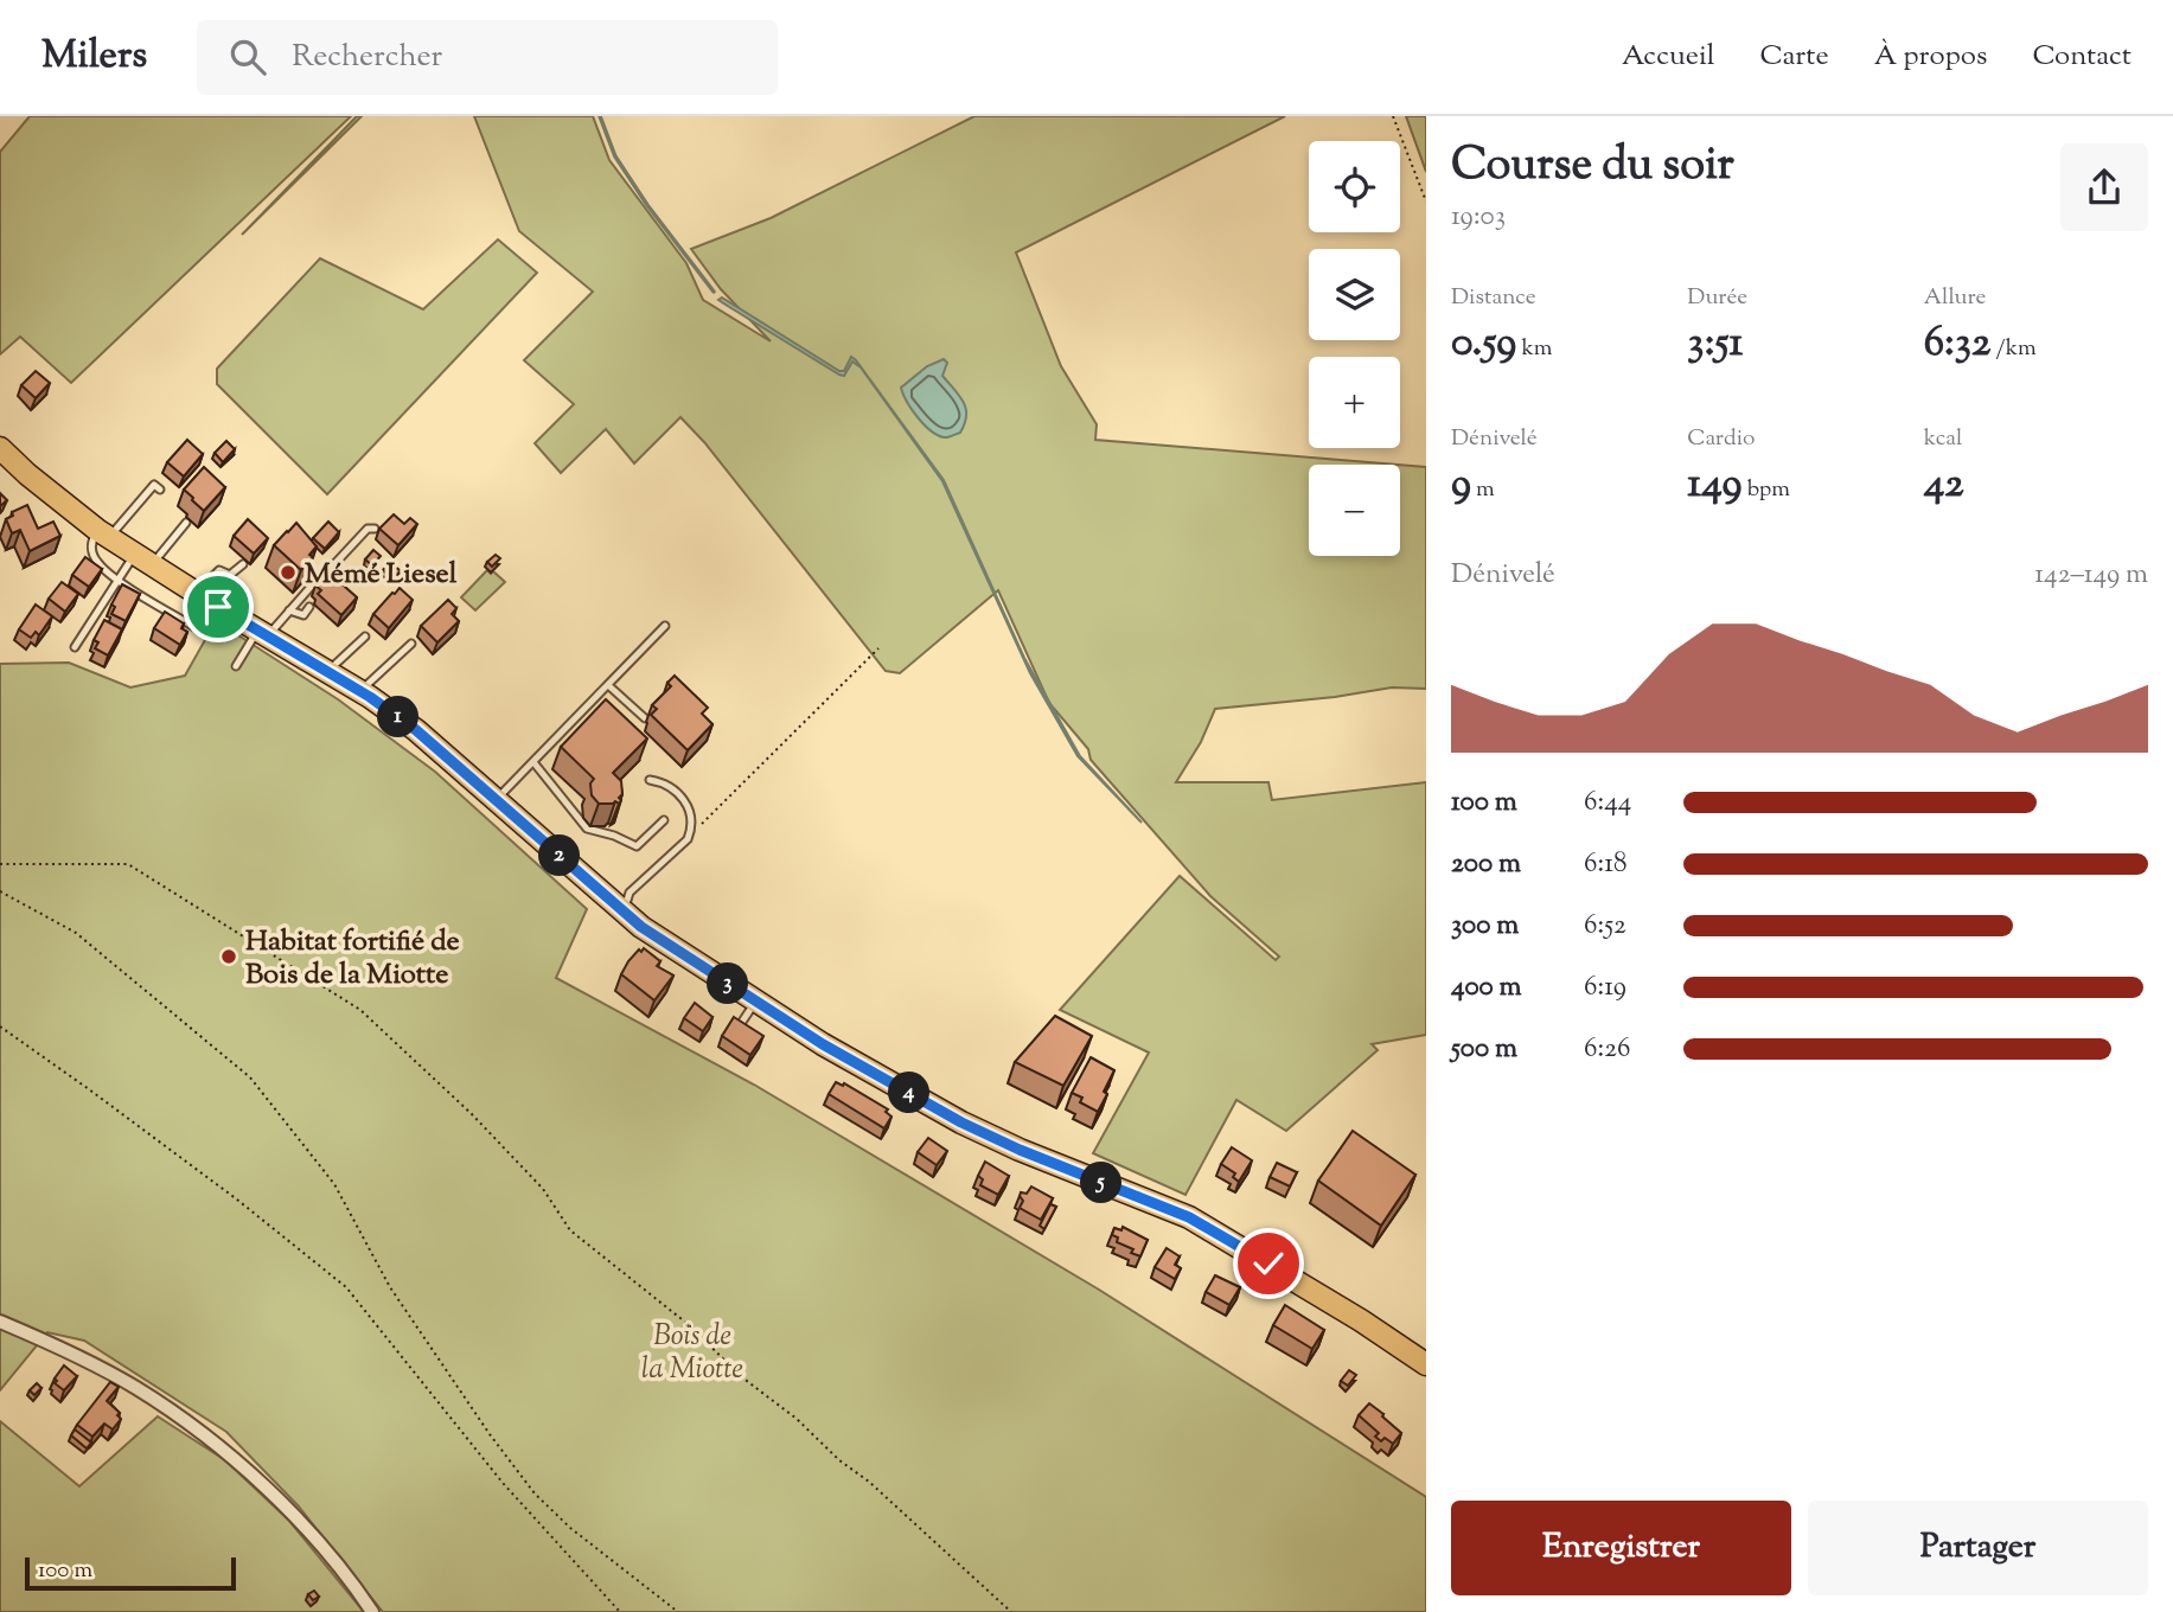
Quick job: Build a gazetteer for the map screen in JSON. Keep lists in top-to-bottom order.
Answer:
{
  "parks": ["Bois de la Miotte"],
  "places": ["Mémé Liesel", "Habitat fortifié de Bois de la Miotte"],
  "scale_bar": "100 m",
  "page": {
    "header": "Milers",
    "search": "Rechercher",
    "nav": [
      "Accueil",
      "Carte",
      "À propos",
      "Contact"
    ],
    "heading": ["Course du soir", "19:03"],
    "map_buttons": ["+", "−"],
    "stats": [
      ["Distance", "0.59 km"],
      ["Durée", "3:51"],
      ["Allure", "6:32 /km"],
      ["Dénivelé", "9 m"],
      ["Cardio", "149 bpm"],
      ["kcal", "42"]
    ],
    "chart": ["Dénivelé", "142–149 m"],
    "pins": [
      "1",
      "2",
      "3",
      "4",
      "5"
    ],
    "list": [
      {
        "name": "100 m",
        "note": "6:44"
      },
      {
        "name": "200 m",
        "note": "6:18"
      },
      {
        "name": "300 m",
        "note": "6:52"
      },
      {
        "name": "400 m",
        "note": "6:19"
      },
      {
        "name": "500 m",
        "note": "6:26"
      }
    ],
    "buttons": ["Enregistrer", "Partager"],
    "scale": "100 m"
  }
}
